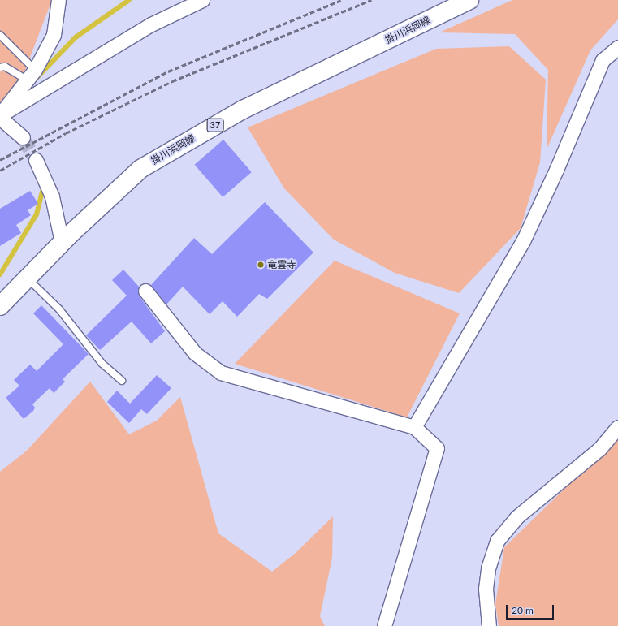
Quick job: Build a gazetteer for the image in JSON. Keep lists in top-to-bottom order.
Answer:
{
  "streets": {
    "main road": ["掛川浜岡線", "37"]
  },
  "places": ["竜雲寺"],
  "scale_bar": "20 m"
}
